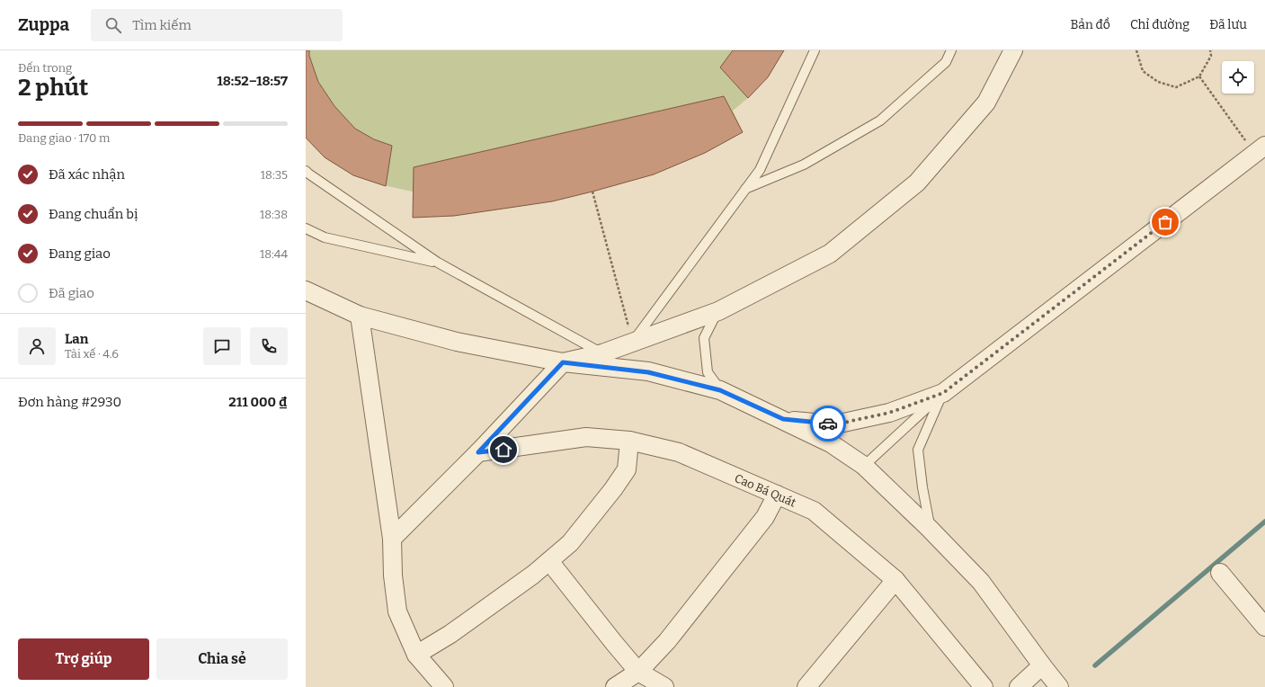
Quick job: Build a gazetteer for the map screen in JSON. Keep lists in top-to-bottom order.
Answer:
{
  "streets": {
    "street": ["Cao Bá Quát"]
  },
  "page": {
    "header": "Zuppa",
    "search": "Tìm kiếm",
    "nav": ["Bản đồ", "Chỉ đường", "Đã lưu"],
    "heading": ["2 phút", "Đến trong", "18:52–18:57"],
    "panel": [
      "Lan",
      "Tài xế · 4.6",
      "Đơn hàng #2930",
      "211 000 ₫"
    ],
    "bar": "Đang giao · 170 m",
    "list": [
      ["Đã xác nhận", "18:35"],
      ["Đang chuẩn bị", "18:38"],
      ["Đang giao", "18:44"],
      "Đã giao"
    ],
    "buttons": ["Trợ giúp", "Chia sẻ"]
  }
}
